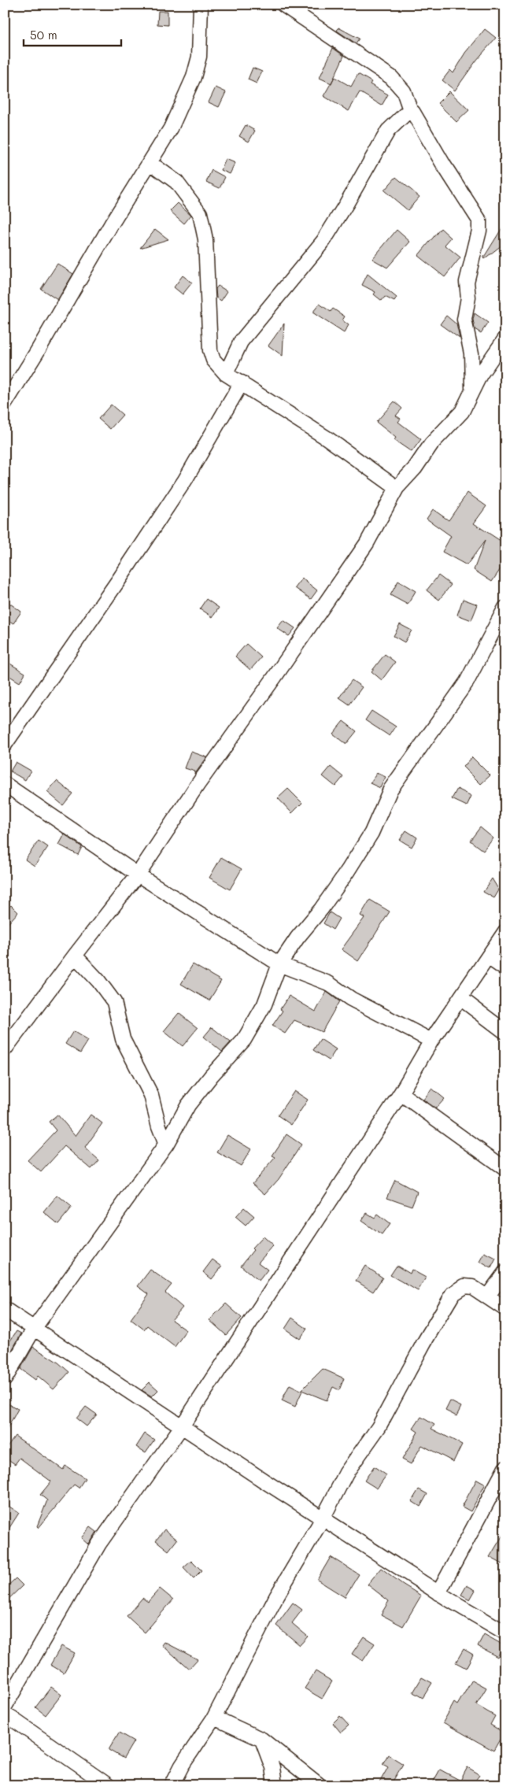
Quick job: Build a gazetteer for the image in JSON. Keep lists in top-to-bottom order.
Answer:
{
  "scale_bar": "50 m"
}
